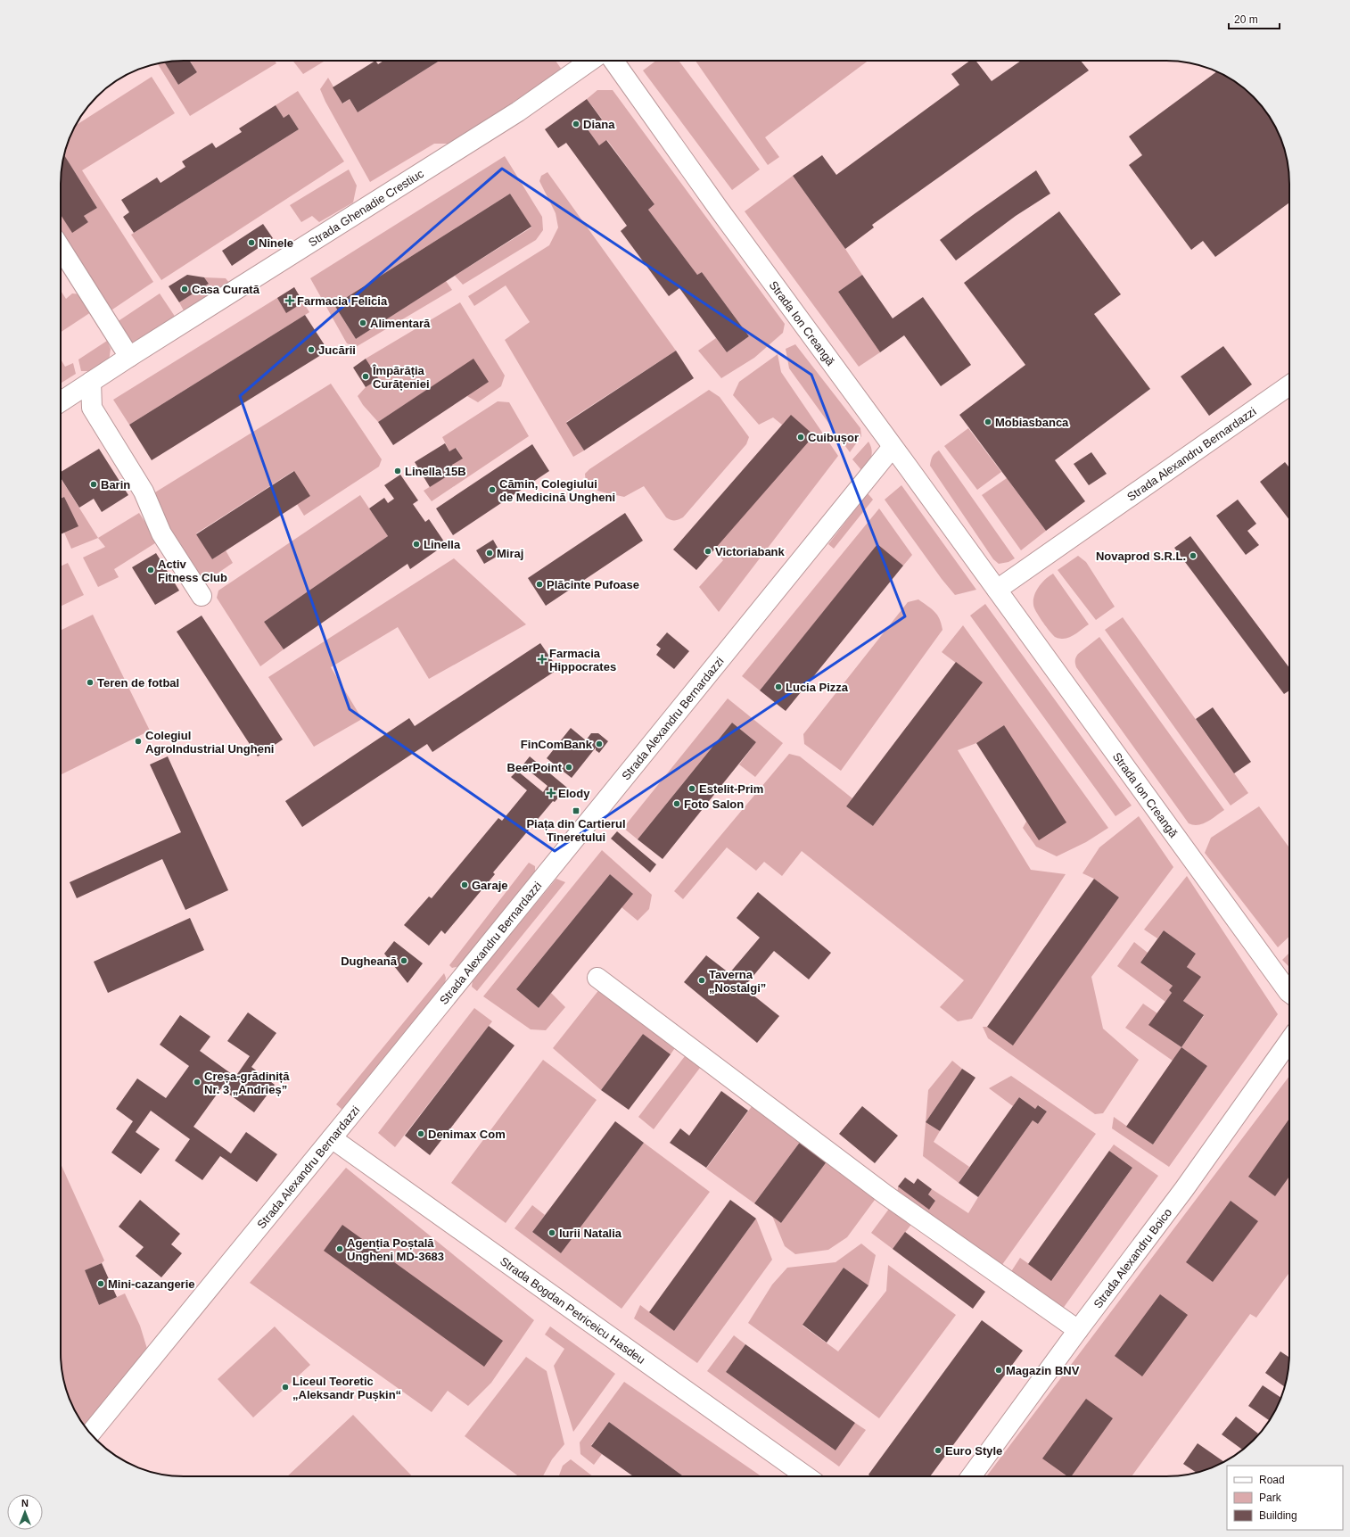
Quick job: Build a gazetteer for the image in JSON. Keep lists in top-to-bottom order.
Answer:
{
  "streets": {
    "street": [
      "Strada Ghenadie Crestiuc",
      "Strada Ion Creangă",
      "Strada Alexandru Bernardazzi",
      "Strada Alexandru Boico",
      "Strada Bogdan Petriceicu Hasdeu"
    ]
  },
  "crossings": [
    ["Strada Ion Creangă", "Strada Alexandru Bernardazzi"],
    ["Strada Alexandru Bernardazzi", "Strada Bogdan Petriceicu Hasdeu"]
  ],
  "places": {
    "other": [
      "Diana",
      "Ninele",
      "Casa Curată",
      "Alimentară",
      "Jucării",
      "Împărăția Curățeniei",
      "Mobiasbanca",
      "Cuibușor",
      "Linella 15B",
      "Barin",
      "Cămin, Colegiului de Medicină Ungheni",
      "Linella",
      "Victoriabank",
      "Miraj",
      "Novaprod S.R.L.",
      "Activ Fitness Club",
      "Plăcinte Pufoase",
      "Teren de fotbal",
      "Lucia Pizza",
      "Colegiul AgroIndustrial Ungheni",
      "FinComBank",
      "BeerPoint",
      "Estelit-Prim",
      "Foto Salon",
      "Garaje",
      "Dugheană",
      "Taverna „Nostalgi”",
      "Creșa-grădiniță Nr. 3 „Andrieș”",
      "Denimax Com",
      "Iurii Natalia",
      "Agenția Poștală Ungheni MD-3683",
      "Mini-cazangerie",
      "Magazin BNV",
      "Liceul Teoretic „Aleksandr Pușkin“",
      "Euro Style"
    ],
    "health": ["Farmacia Felicia", "Farmacia Hippocrates", "Elody"],
    "transit": ["Piața din Cartierul Tineretului"]
  },
  "legend": ["Road", "Park", "Building"],
  "scale_bar": "20 m",
  "north": "top"
}
